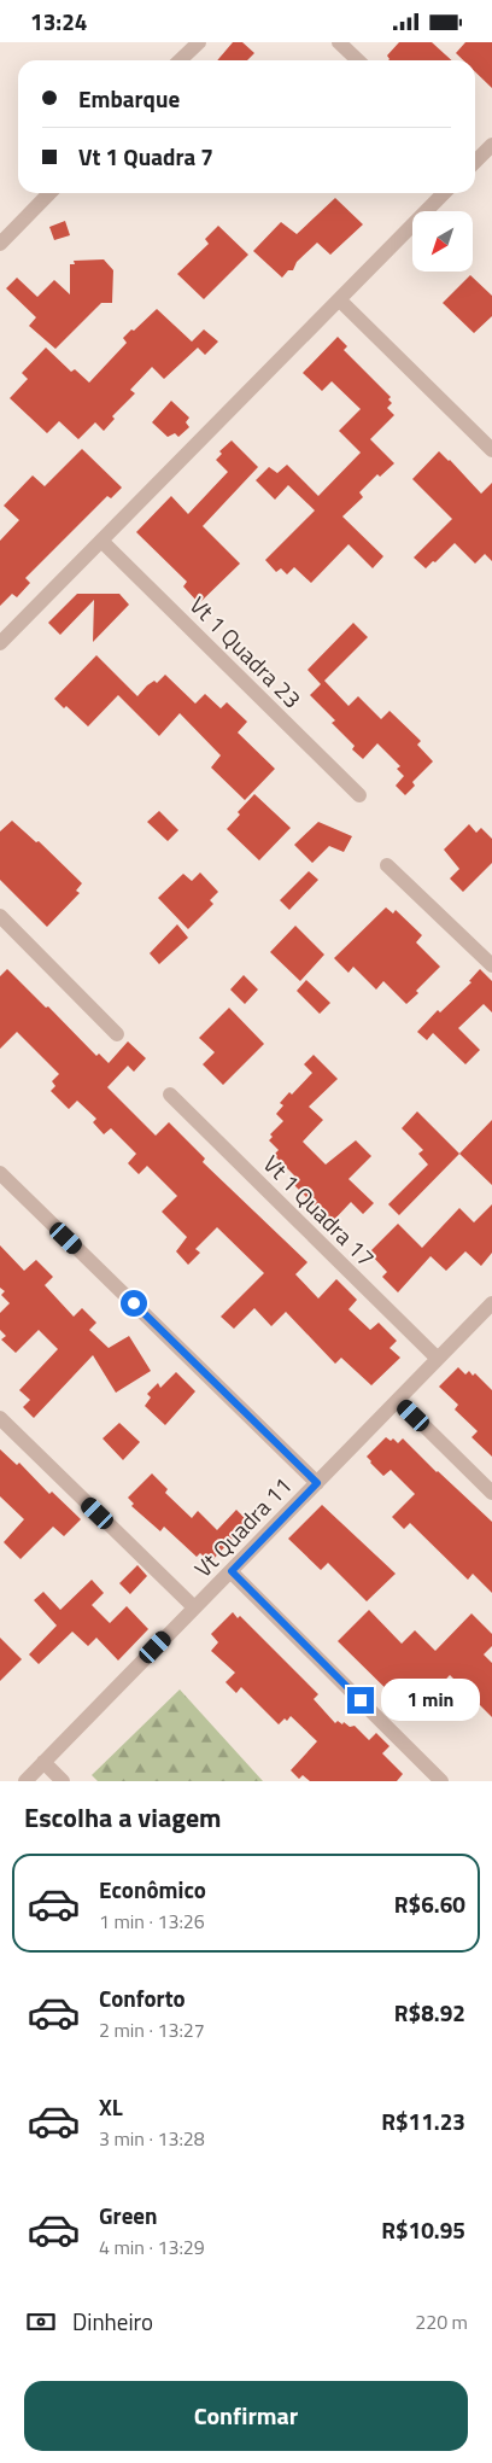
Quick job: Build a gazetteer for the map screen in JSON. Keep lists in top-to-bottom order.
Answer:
{
  "streets": {
    "street": ["Vt 1 Quadra 23", "Vt 1 Quadra 17", "Vt Quadra 11"]
  },
  "crossings": [
    ["Vt 1 Quadra 17", "Vt Quadra 11"]
  ],
  "north": "bottom left",
  "page": {
    "status": "13:24",
    "banner": ["Embarque", "Vt 1 Quadra 7"],
    "bubble": "1 min",
    "heading": "Escolha a viagem",
    "list": [
      {
        "name": "Econômico",
        "note": "1 min · 13:26",
        "value": "R$6.60"
      },
      {
        "name": "Conforto",
        "note": "2 min · 13:27",
        "value": "R$8.92"
      },
      {
        "name": "XL",
        "note": "3 min · 13:28",
        "value": "R$11.23"
      },
      {
        "name": "Green",
        "note": "4 min · 13:29",
        "value": "R$10.95"
      }
    ],
    "pay": ["Dinheiro", "220 m"],
    "buttons": "Confirmar"
  }
}
